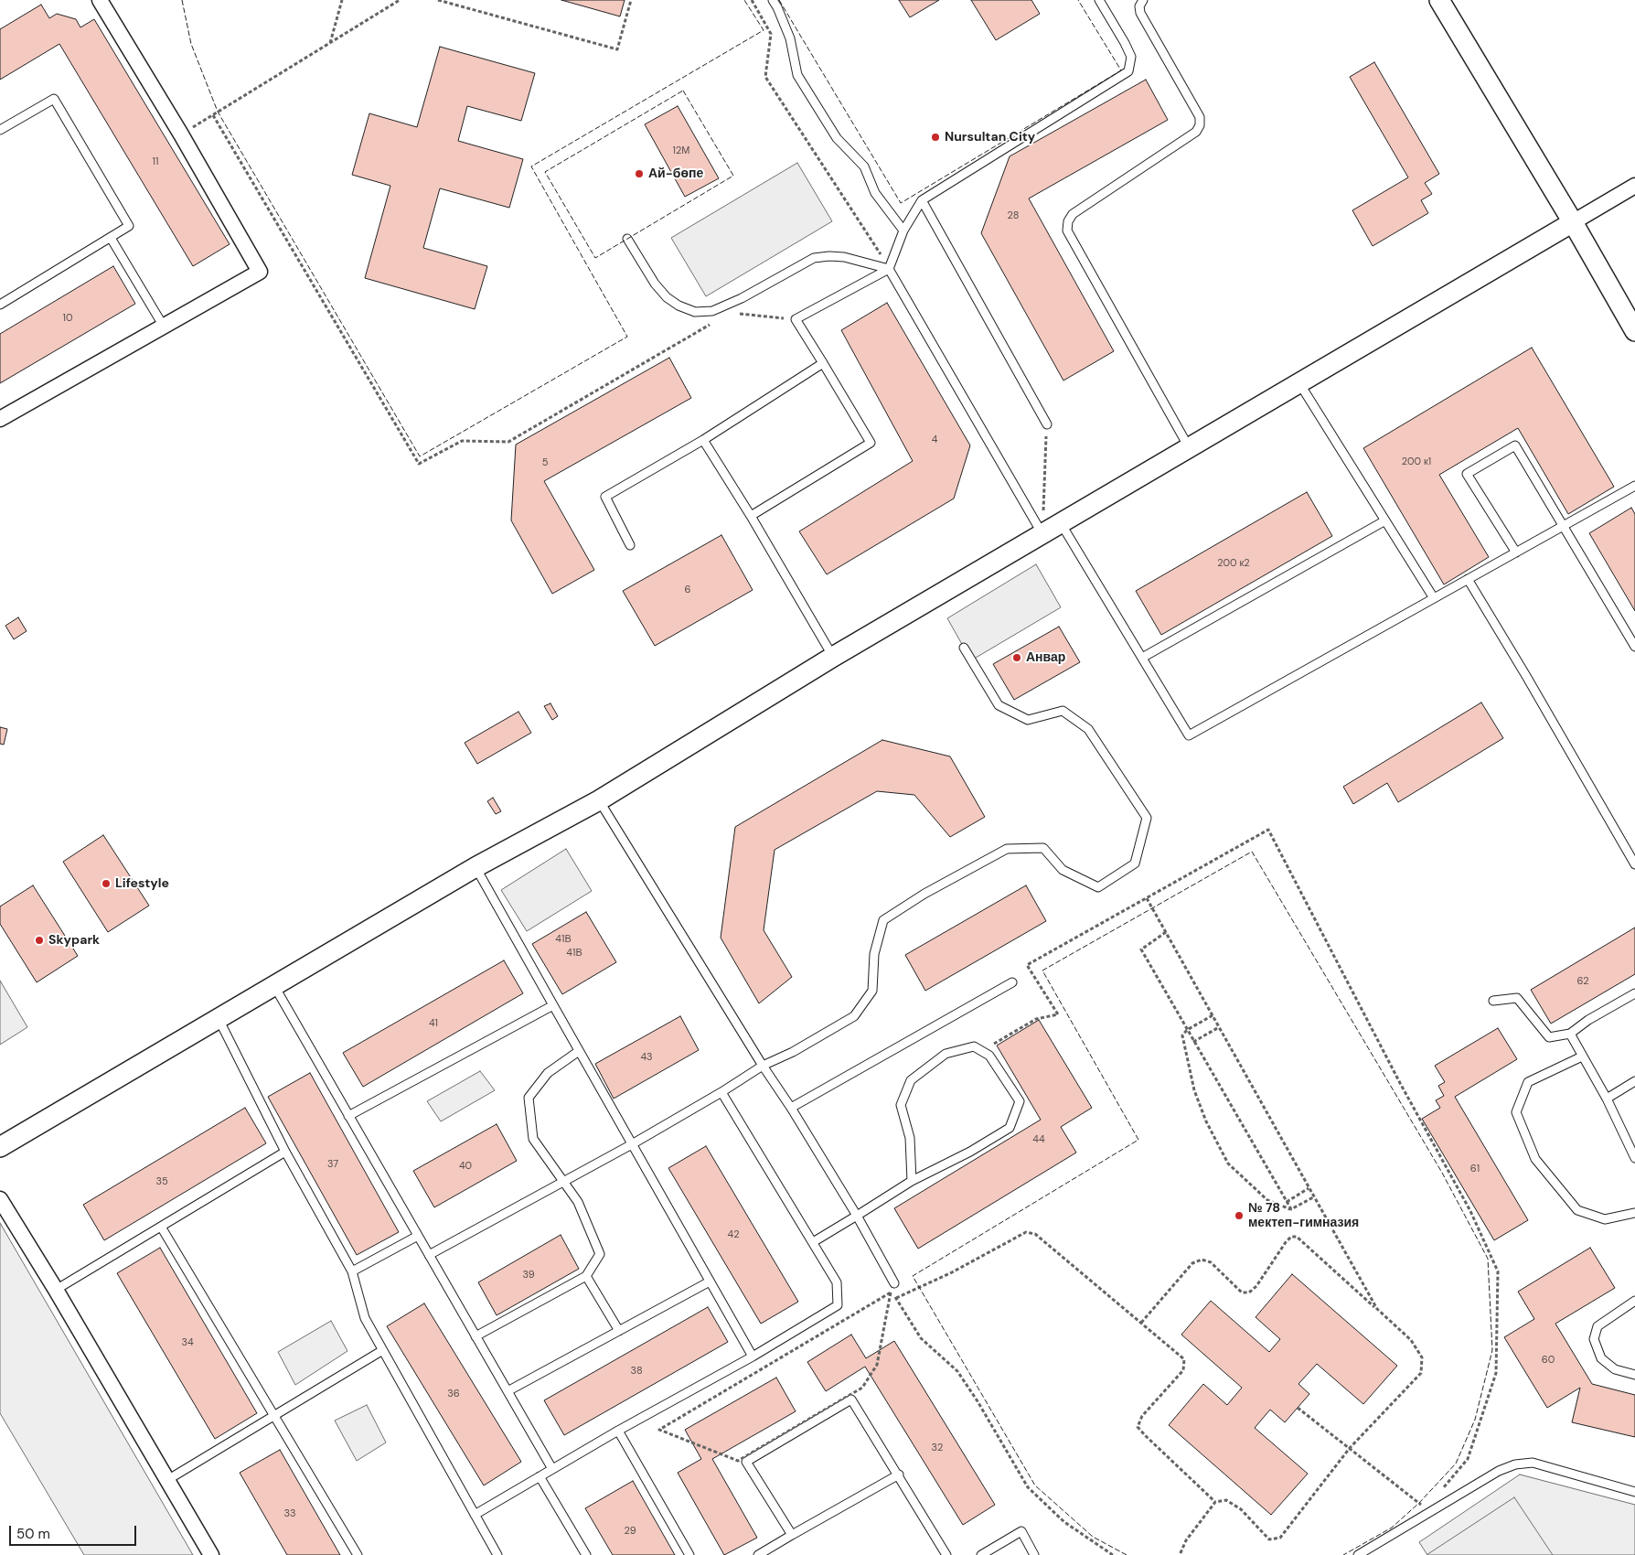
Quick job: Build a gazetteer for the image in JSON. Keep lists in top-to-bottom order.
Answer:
{
  "places": [
    "Nursultan City",
    "Ай-бөпе",
    "Анвар",
    "Lifestyle",
    "Skypark",
    "№ 78 мектеп-гимназия"
  ],
  "house_numbers": [
    "12М",
    "11",
    "28",
    "10",
    "4",
    "200 к1",
    "5",
    "200 к2",
    "6",
    "41В",
    "41В",
    "62",
    "41",
    "43",
    "44",
    "37",
    "40",
    "61",
    "35",
    "42",
    "39",
    "34",
    "60",
    "38",
    "36",
    "32",
    "33",
    "29"
  ],
  "scale_bar": "50 m"
}
